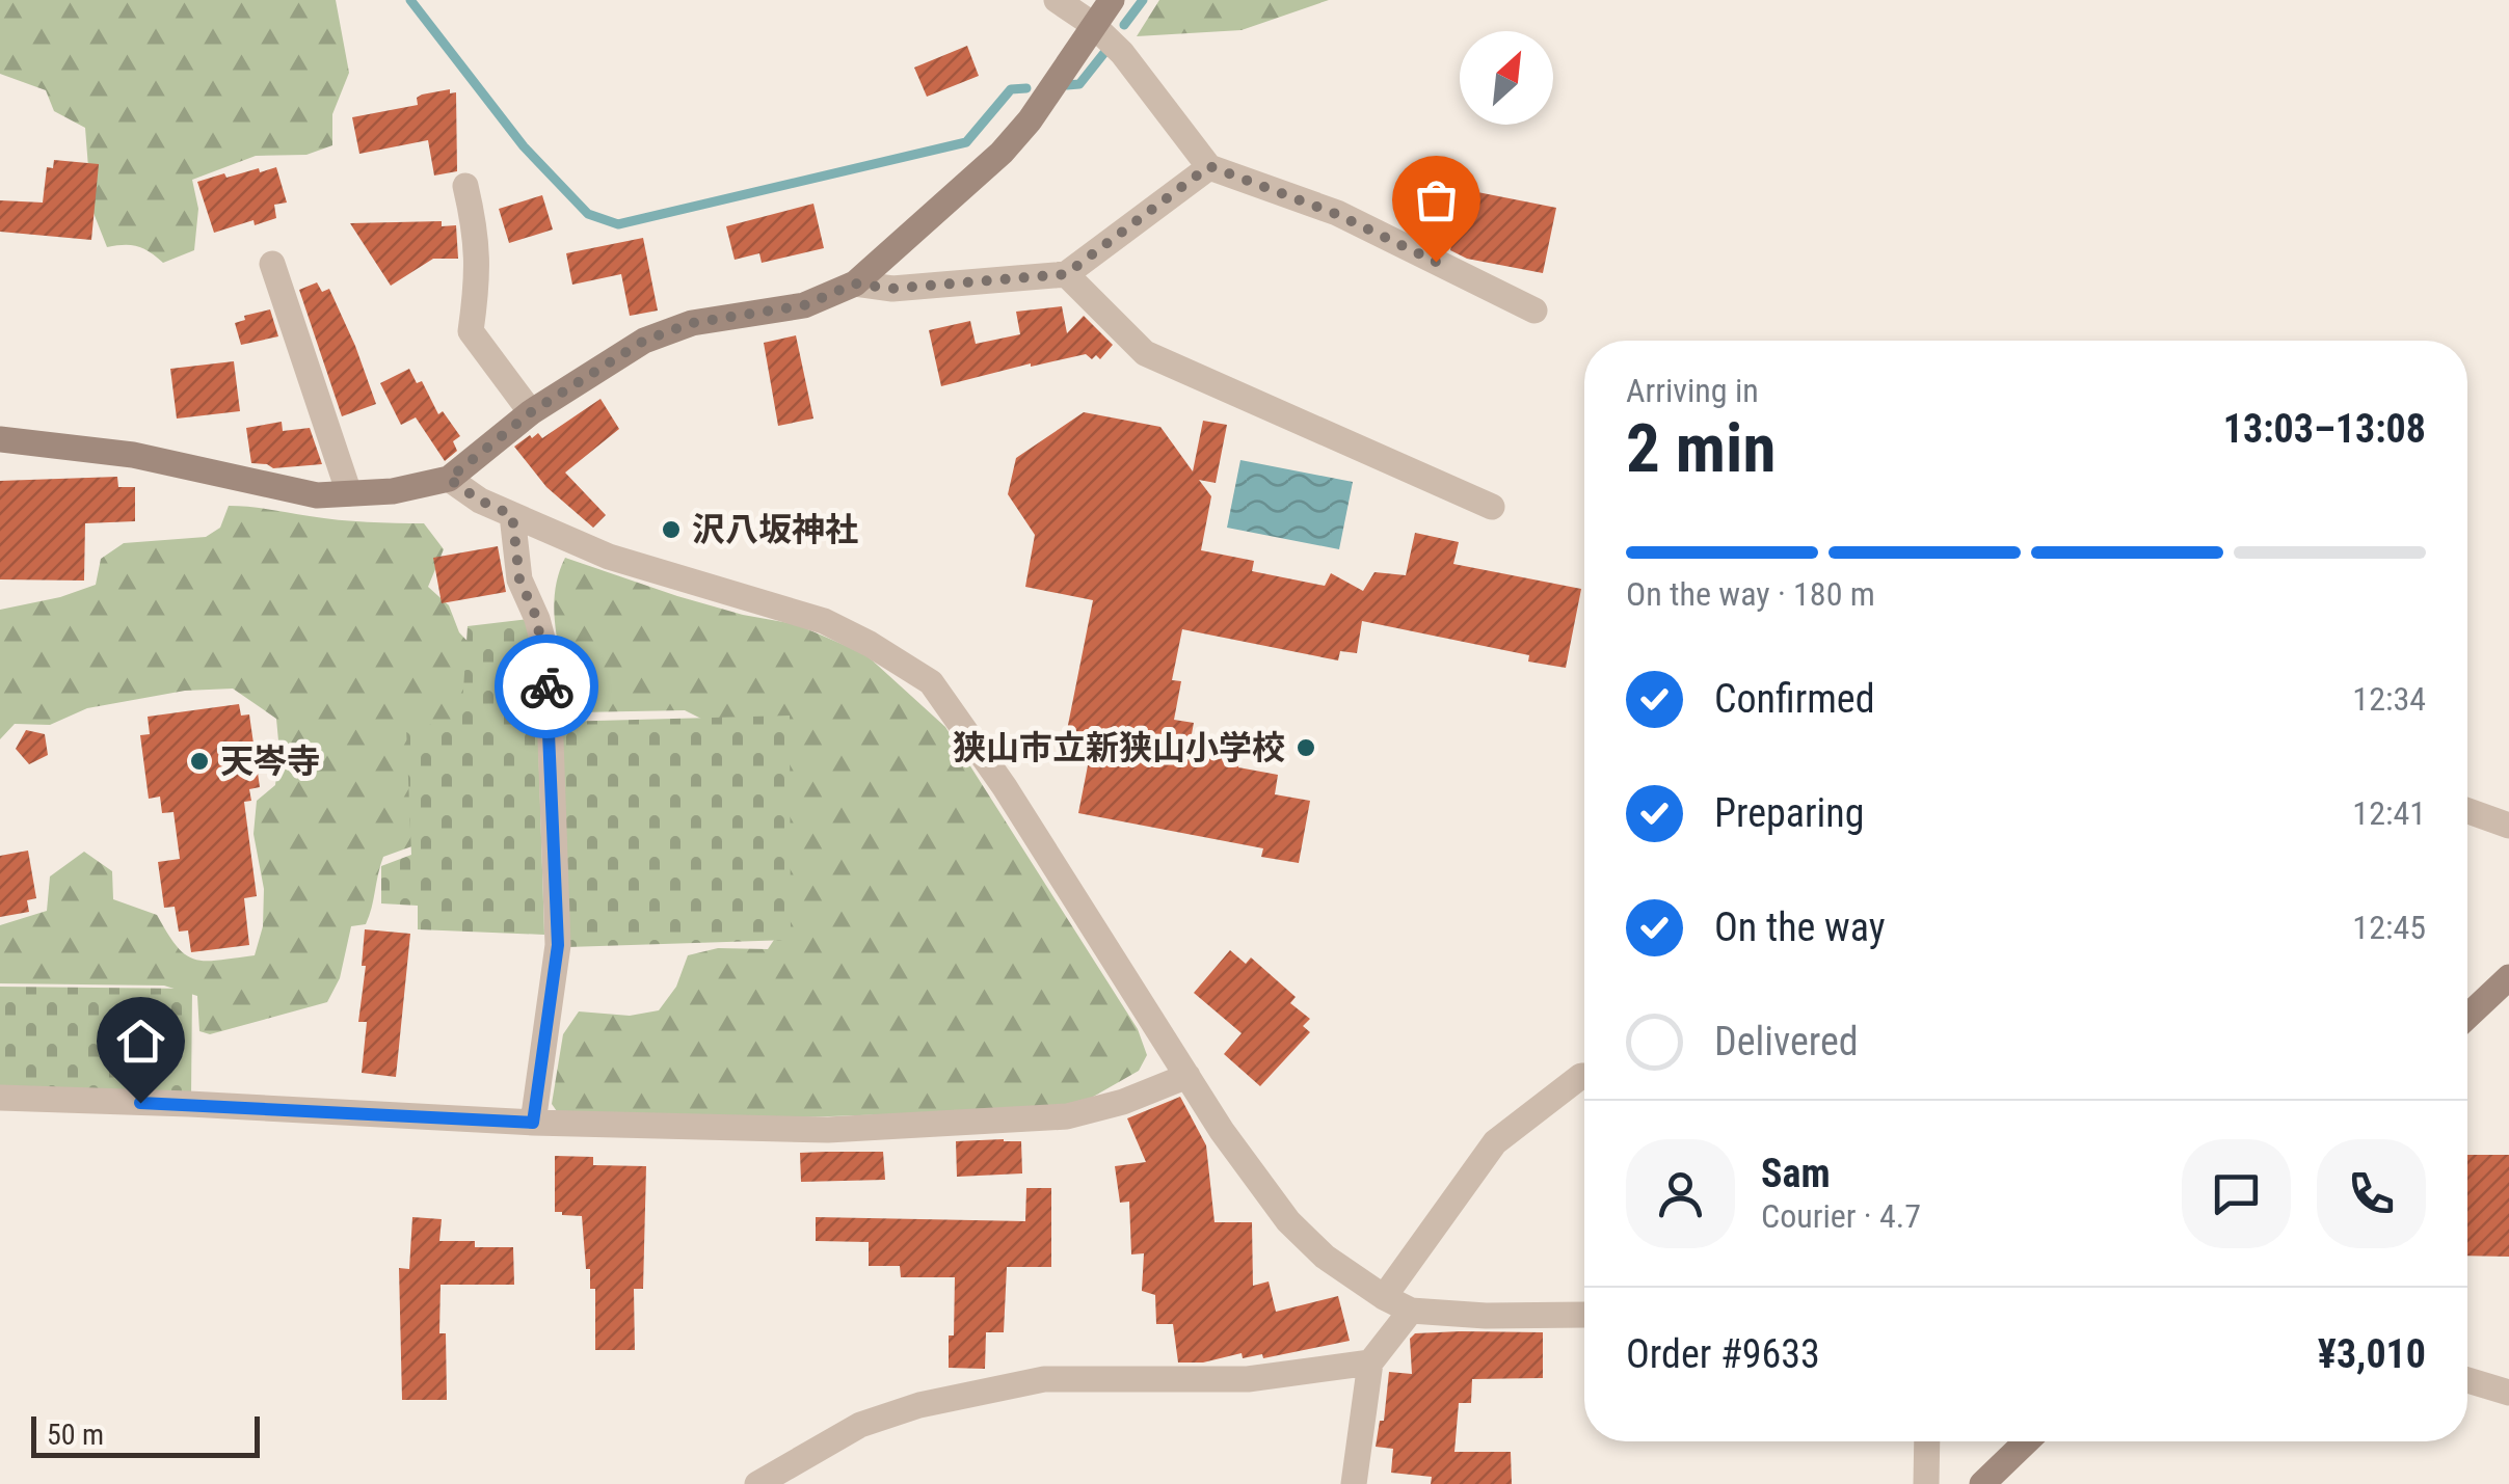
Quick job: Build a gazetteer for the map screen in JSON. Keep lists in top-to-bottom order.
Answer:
{
  "places": ["沢八坂神社", "狭山市立新狭山小学校", "天岑寺"],
  "scale_bar": "50 m",
  "north": "top right",
  "page": {
    "heading": ["2 min", "Arriving in", "13:03–13:08"],
    "panel": [
      "Sam",
      "Courier · 4.7",
      "Order #9633",
      "¥3,010"
    ],
    "bar": "On the way · 180 m",
    "list": [
      ["Confirmed", "12:34"],
      ["Preparing", "12:41"],
      ["On the way", "12:45"],
      "Delivered"
    ],
    "scale": "50 m"
  }
}
